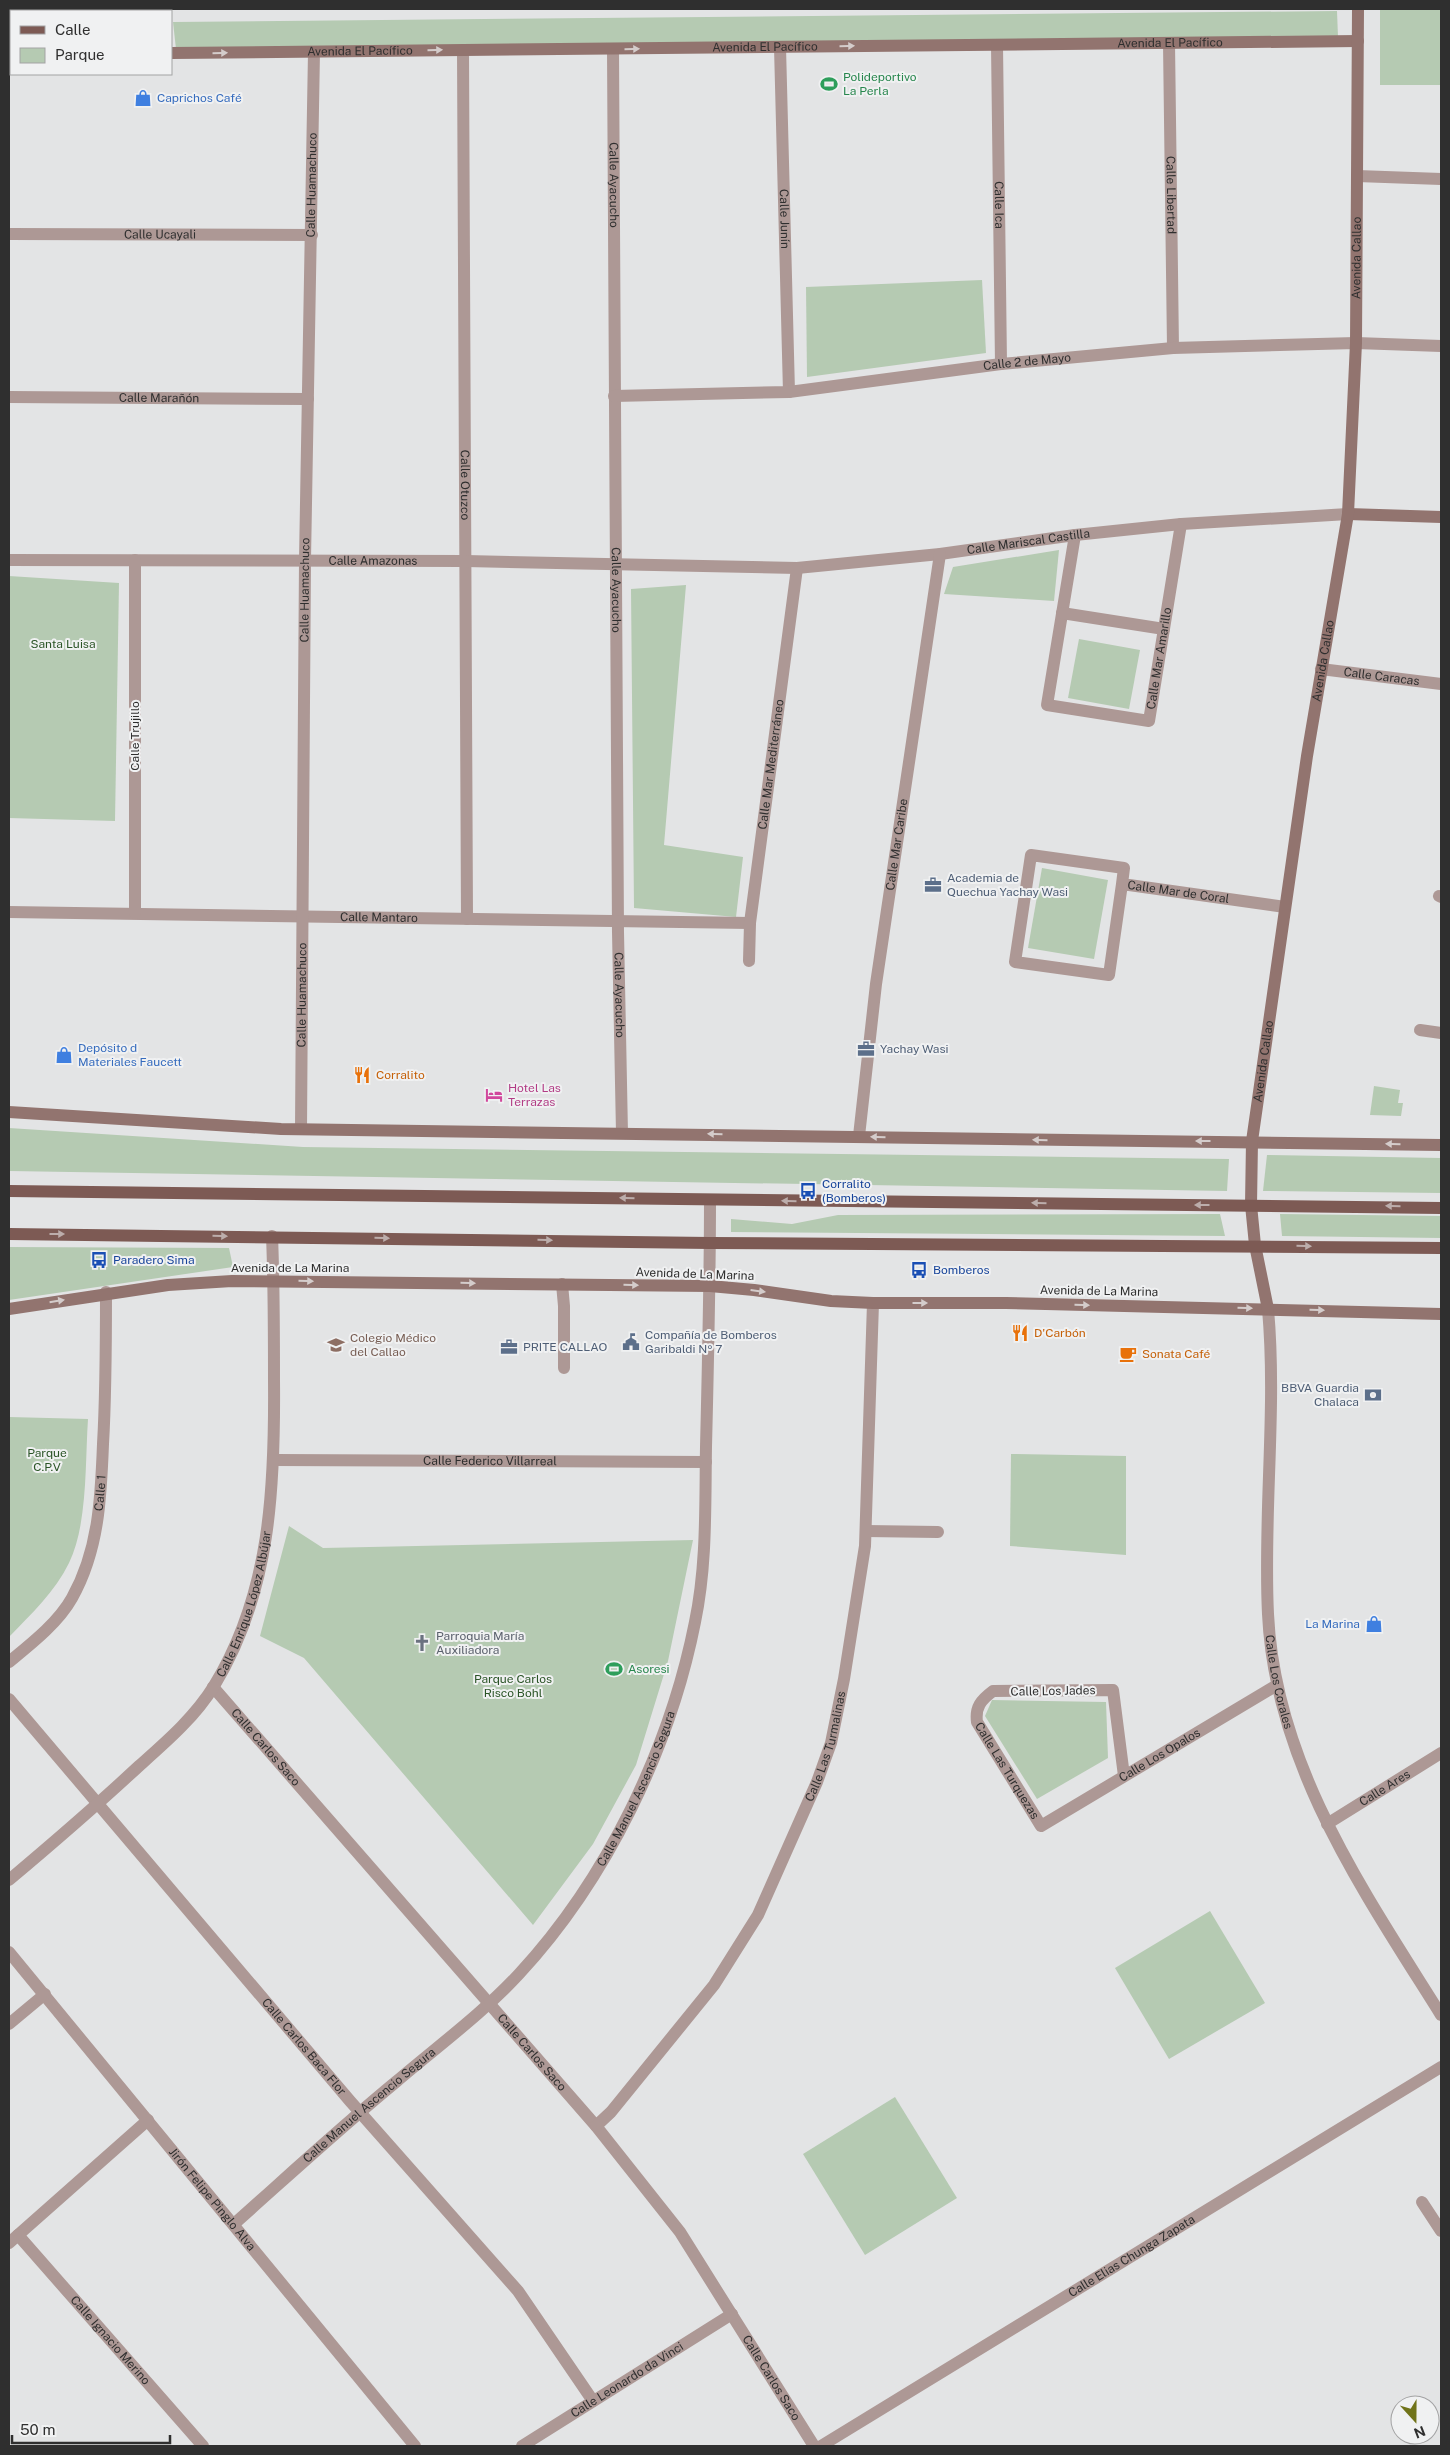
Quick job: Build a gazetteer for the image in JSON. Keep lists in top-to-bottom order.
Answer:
{
  "streets": {
    "main road": [
      "Avenida El Pacífico",
      "Avenida Callao",
      "Calle Mariscal Castilla",
      "Avenida de La Marina"
    ],
    "street": [
      "Calle Huamachuco",
      "Calle Ayacucho",
      "Calle Libertad",
      "Calle Ica",
      "Calle Junín",
      "Calle Ucayali",
      "Calle 2 de Mayo",
      "Calle Marañón",
      "Calle Otuzco",
      "Calle Amazonas",
      "Calle Mar Amarillo",
      "Calle Caracas",
      "Calle Trujillo",
      "Calle Mar Mediterráneo",
      "Calle Mar Caribe",
      "Calle Mar de Coral",
      "Calle Mantaro",
      "Calle Federico Villarreal",
      "Calle 1",
      "Calle Enrique López Albújar",
      "Calle Los Corales",
      "Calle Los Jades",
      "Calle Las Turmalinas",
      "Calle Carlos Saco",
      "Calle Los Opalos",
      "Calle Las Turquezas",
      "Calle Ares",
      "Calle Manuel Ascencio Segura",
      "Calle Carlos Baca Flor",
      "Jirón Felipe Pinglo Alva",
      "Calle Elias Chunga Zapata",
      "Calle Ignacio Merino",
      "Calle Leonardo da Vinci"
    ]
  },
  "crossings": [
    ["Avenida El Pacífico", "Calle Huamachuco"],
    ["Avenida El Pacífico", "Calle Ayacucho"],
    ["Avenida El Pacífico", "Calle Libertad"],
    ["Avenida El Pacífico", "Calle Ica"],
    ["Avenida El Pacífico", "Calle Junín"],
    ["Avenida El Pacífico", "Avenida Callao"],
    ["Avenida El Pacífico", "Calle Otuzco"],
    ["Calle Huamachuco", "Calle Ucayali"],
    ["Calle Huamachuco", "Calle Marañón"],
    ["Calle Huamachuco", "Calle Amazonas"],
    ["Calle Huamachuco", "Calle Mantaro"],
    ["Calle Ayacucho", "Calle 2 de Mayo"],
    ["Calle Ayacucho", "Calle Mariscal Castilla"],
    ["Calle Ayacucho", "Calle Amazonas"],
    ["Calle Ayacucho", "Calle Mantaro"],
    ["Calle Libertad", "Calle 2 de Mayo"],
    ["Calle Ica", "Calle 2 de Mayo"],
    ["Calle Junín", "Calle 2 de Mayo"],
    ["Avenida Callao", "Calle 2 de Mayo"],
    ["Avenida Callao", "Calle Mariscal Castilla"],
    ["Avenida Callao", "Calle Caracas"],
    ["Avenida Callao", "Calle Mar de Coral"],
    ["Avenida Callao", "Avenida de La Marina"],
    ["Avenida Callao", "Calle Los Corales"],
    ["Calle Otuzco", "Calle Amazonas"],
    ["Calle Otuzco", "Calle Mantaro"],
    ["Calle Mariscal Castilla", "Calle Amazonas"],
    ["Calle Mariscal Castilla", "Calle Mar Amarillo"],
    ["Calle Mariscal Castilla", "Calle Mar Mediterráneo"],
    ["Calle Mariscal Castilla", "Calle Mar Caribe"],
    ["Calle Amazonas", "Calle Trujillo"],
    ["Calle Trujillo", "Calle Mantaro"],
    ["Calle Mar Mediterráneo", "Calle Mantaro"],
    ["Avenida de La Marina", "Calle 1"],
    ["Avenida de La Marina", "Calle Enrique López Albújar"],
    ["Avenida de La Marina", "Calle Los Corales"],
    ["Avenida de La Marina", "Calle Las Turmalinas"],
    ["Avenida de La Marina", "Calle Manuel Ascencio Segura"],
    ["Calle Federico Villarreal", "Calle Enrique López Albújar"],
    ["Calle Federico Villarreal", "Calle Manuel Ascencio Segura"],
    ["Calle Enrique López Albújar", "Calle Carlos Saco"],
    ["Calle Enrique López Albújar", "Calle Carlos Baca Flor"],
    ["Calle Los Corales", "Calle Los Opalos"],
    ["Calle Los Corales", "Calle Ares"],
    ["Calle Los Jades", "Calle Los Opalos"],
    ["Calle Los Jades", "Calle Las Turquezas"],
    ["Calle Las Turmalinas", "Calle Carlos Saco"],
    ["Calle Carlos Saco", "Calle Manuel Ascencio Segura"],
    ["Calle Carlos Saco", "Calle Leonardo da Vinci"],
    ["Calle Los Opalos", "Calle Las Turquezas"],
    ["Calle Manuel Ascencio Segura", "Calle Carlos Baca Flor"],
    ["Calle Manuel Ascencio Segura", "Jirón Felipe Pinglo Alva"],
    ["Calle Carlos Baca Flor", "Calle Leonardo da Vinci"]
  ],
  "one_way": ["Avenida El Pacífico"],
  "parks": ["Santa Luisa", "Parque C.P.V", "Parque Carlos Risco Bohl"],
  "places": {
    "sports": ["Polideportivo La Perla", "Asoresi"],
    "shop": ["Caprichos Café", "Depósito d Materiales Faucett", "La Marina"],
    "office": ["Academia de Quechua Yachay Wasi", "Yachay Wasi", "PRITE CALLAO"],
    "restaurant": ["Corralito", "D'Carbón"],
    "hotel": ["Hotel Las Terrazas"],
    "bus stop": ["Corralito (Bomberos)", "Paradero Sima", "Bomberos"],
    "public building": ["Compañía de Bomberos Garibaldi Nº 7"],
    "school or university": ["Colegio Médico del Callao"],
    "cafe": ["Sonata Café"],
    "bank": ["BBVA Guardia Chalaca"],
    "church": ["Parroquia María Auxiliadora"]
  },
  "legend": ["Calle", "Parque"],
  "scale_bar": "50 m",
  "north": "bottom"
}
